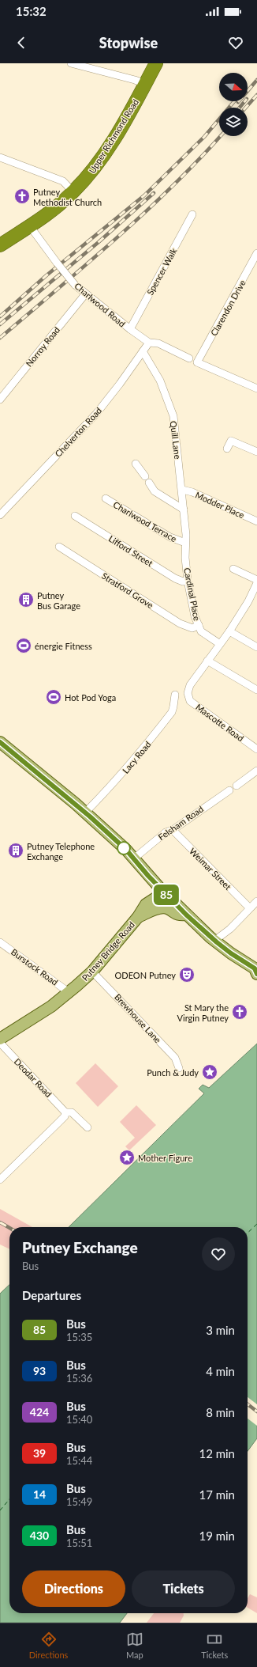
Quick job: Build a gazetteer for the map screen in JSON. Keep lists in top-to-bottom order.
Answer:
{
  "streets": {
    "highway": ["Upper Richmond Road"],
    "main road": ["Putney Bridge Road"],
    "street": [
      "Spencer Walk",
      "Charlwood Road",
      "Clarendon Drive",
      "Norroy Road",
      "Chelverton Road",
      "Quill Lane",
      "Modder Place",
      "Charlwood Terrace",
      "Lifford Street",
      "Stratford Grove",
      "Cardinal Place",
      "Mascotte Road",
      "Lacy Road",
      "Felsham Road",
      "Weimar Street",
      "Burstock Road",
      "Brewhouse Lane",
      "Deodar Road"
    ]
  },
  "crossings": [
    ["Upper Richmond Road", "Charlwood Road"],
    ["Spencer Walk", "Charlwood Road"],
    ["Charlwood Road", "Norroy Road"],
    ["Charlwood Road", "Chelverton Road"],
    ["Chelverton Road", "Quill Lane"],
    ["Quill Lane", "Modder Place"],
    ["Quill Lane", "Cardinal Place"],
    ["Charlwood Terrace", "Cardinal Place"],
    ["Lifford Street", "Cardinal Place"],
    ["Stratford Grove", "Cardinal Place"],
    ["Felsham Road", "Weimar Street"],
    ["Putney Bridge Road", "Burstock Road"],
    ["Putney Bridge Road", "Brewhouse Lane"]
  ],
  "places": {
    "church": ["Putney Methodist Church", "St Mary the Virgin Putney"],
    "building": ["Putney Bus Garage", "Putney Telephone Exchange"],
    "sports": ["énergie Fitness", "Hot Pod Yoga"],
    "theatre": ["ODEON Putney"],
    "place": ["Punch & Judy", "Mother Figure"]
  },
  "lines": ["bus line 85"],
  "north": "right",
  "page": {
    "status": "15:32",
    "header": "Stopwise",
    "on_map": "85",
    "heading": [
      ["Putney Exchange", "Bus"],
      "Departures"
    ],
    "list": [
      {
        "mark": "85",
        "name": "Bus",
        "note": "15:35",
        "value": "3 min"
      },
      {
        "mark": "93",
        "name": "Bus",
        "note": "15:36",
        "value": "4 min"
      },
      {
        "mark": "424",
        "name": "Bus",
        "note": "15:40",
        "value": "8 min"
      },
      {
        "mark": "39",
        "name": "Bus",
        "note": "15:44",
        "value": "12 min"
      },
      {
        "mark": "14",
        "name": "Bus",
        "note": "15:49",
        "value": "17 min"
      },
      {
        "mark": "430",
        "name": "Bus",
        "note": "15:51",
        "value": "19 min"
      }
    ],
    "buttons": ["Directions", "Tickets"],
    "tabs": ["Directions", "Map", "Tickets"]
  }
}
